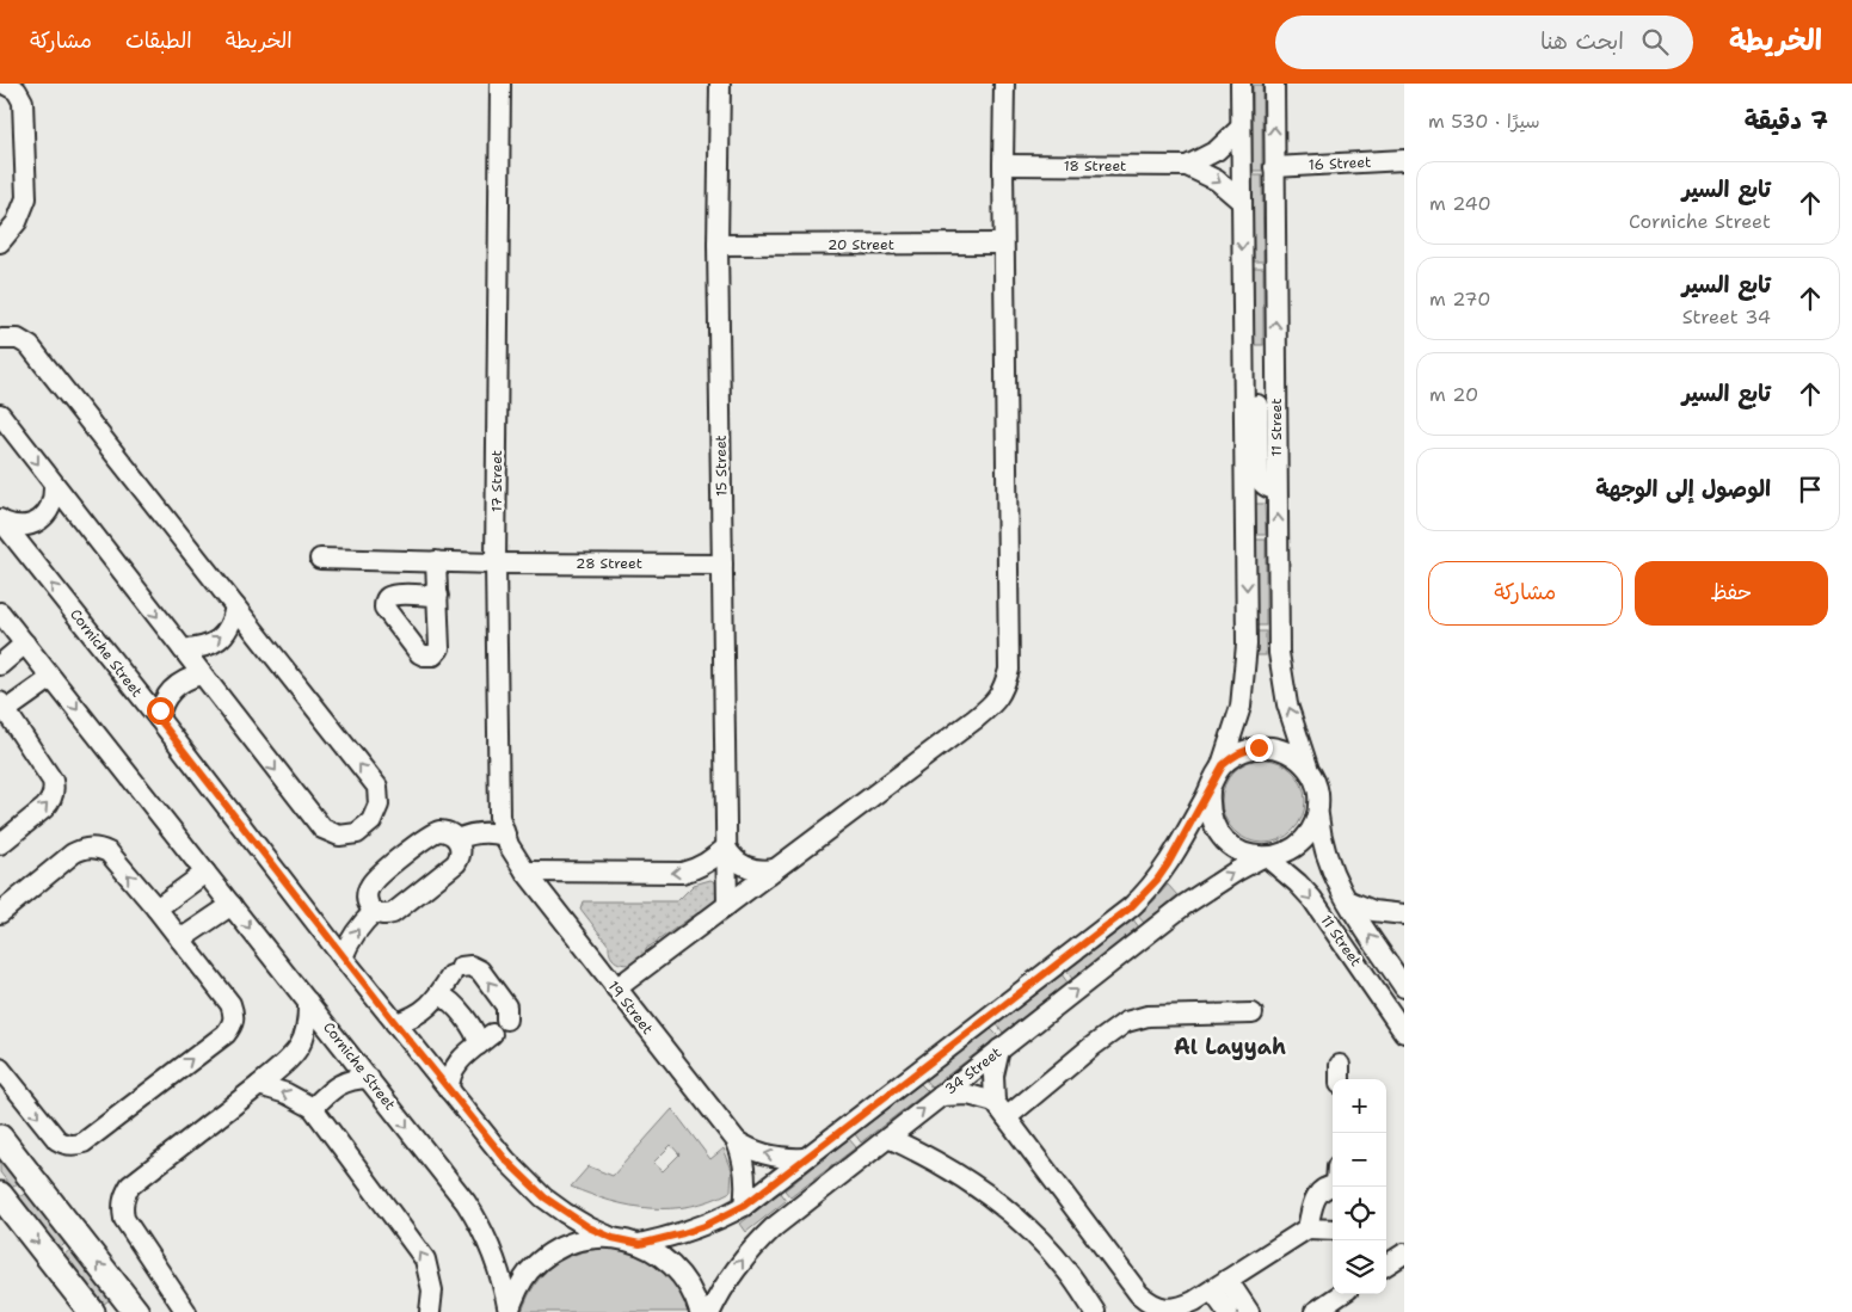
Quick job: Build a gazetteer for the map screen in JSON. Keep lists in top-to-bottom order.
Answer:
{
  "streets": {
    "street": [
      "16 Street",
      "18 Street",
      "20 Street",
      "11 Street",
      "15 Street",
      "17 Street",
      "28 Street",
      "Corniche Street",
      "19 Street",
      "34 Street"
    ]
  },
  "crossings": [
    ["16 Street", "11 Street"],
    ["20 Street", "15 Street"],
    ["11 Street", "34 Street"],
    ["15 Street", "28 Street"],
    ["17 Street", "28 Street"],
    ["17 Street", "19 Street"]
  ],
  "districts": ["Al Layyah"],
  "page": {
    "header": "الخريطة",
    "search": "ابحث هنا",
    "nav": ["الخريطة", "الطبقات", "مشاركة"],
    "heading": ["7 دقيقة", "سيرًا · 530 m"],
    "list": [
      ["تابع السير", "Corniche Street", "240 m"],
      ["تابع السير", "34 Street", "270 m"],
      ["تابع السير", "20 m"],
      "الوصول إلى الوجهة"
    ],
    "buttons": ["حفظ", "مشاركة"],
    "map_buttons": ["+", "−"]
  }
}
